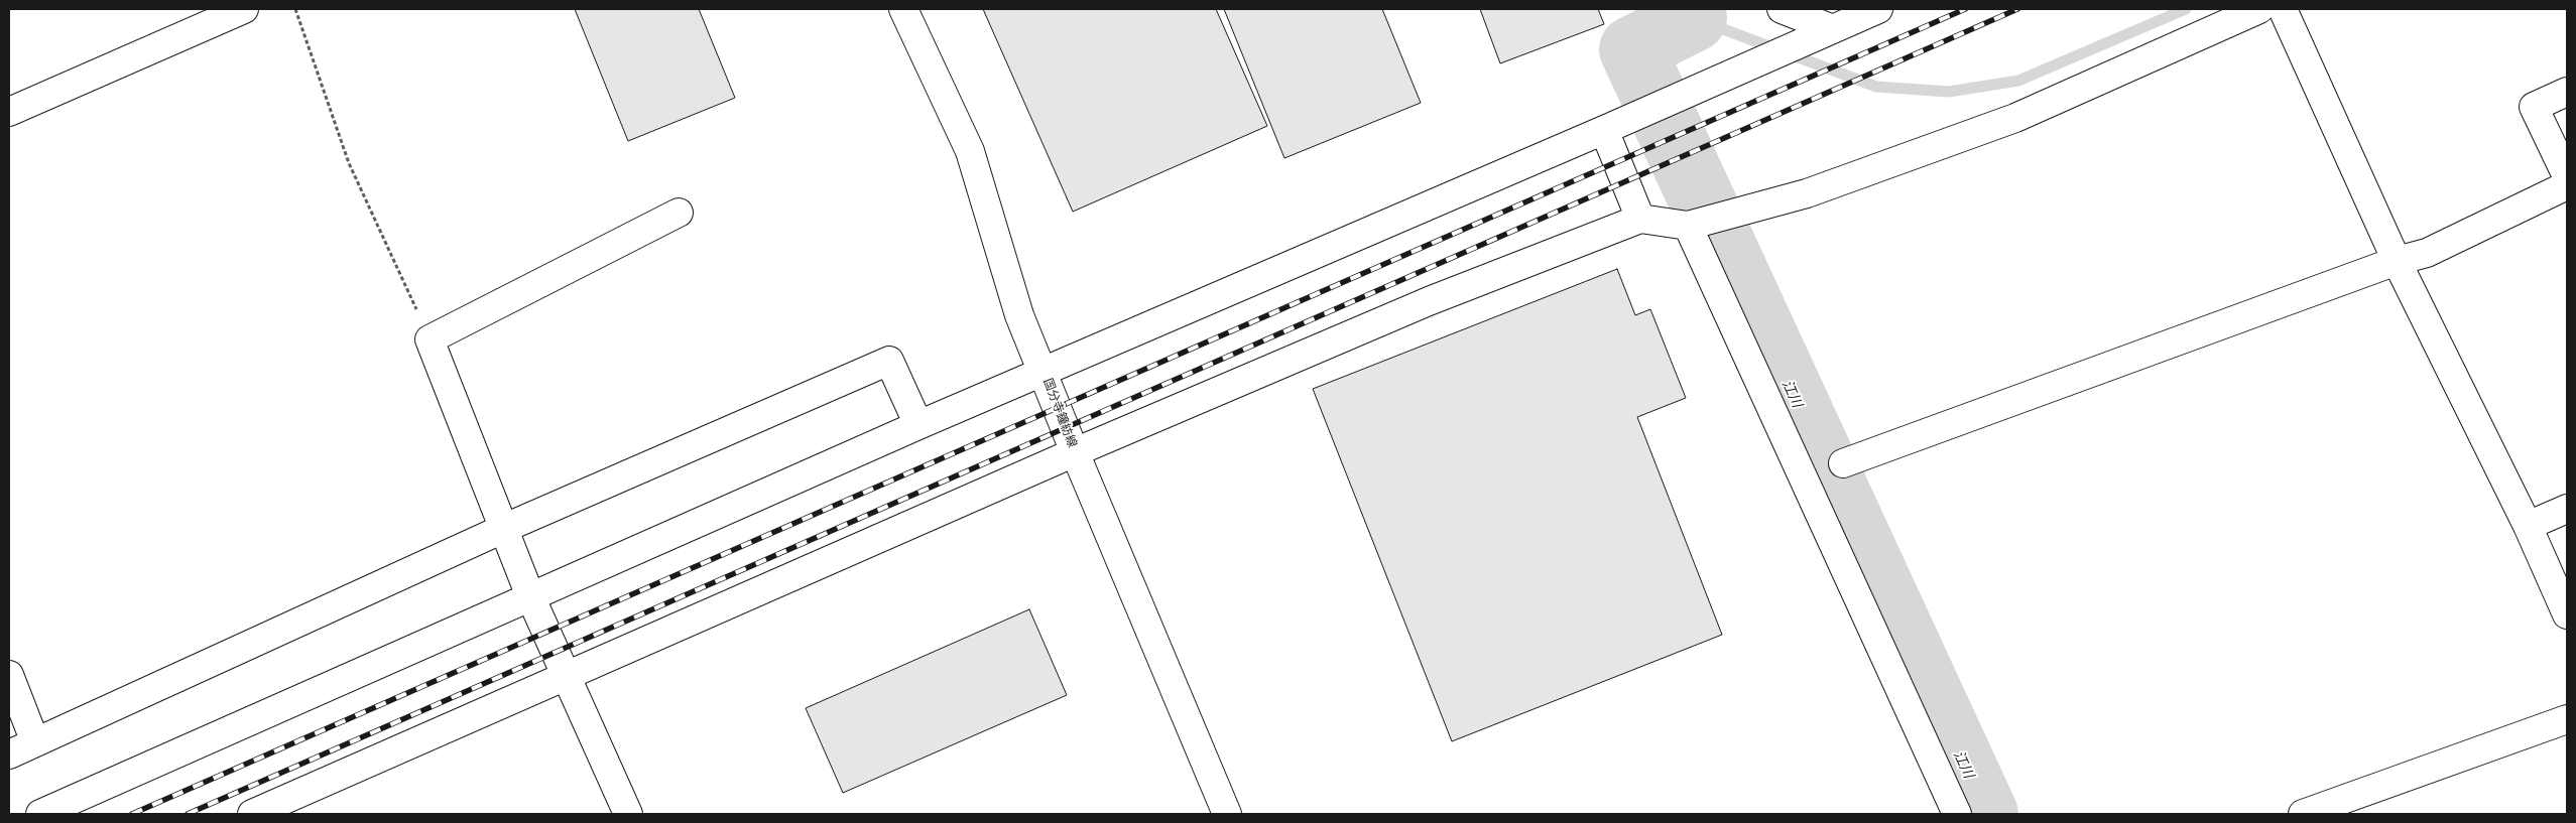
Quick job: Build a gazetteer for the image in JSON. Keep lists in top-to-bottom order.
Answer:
{
  "streets": {
    "street": ["国分寺鐘紡線"]
  },
  "water": ["江川"]
}
